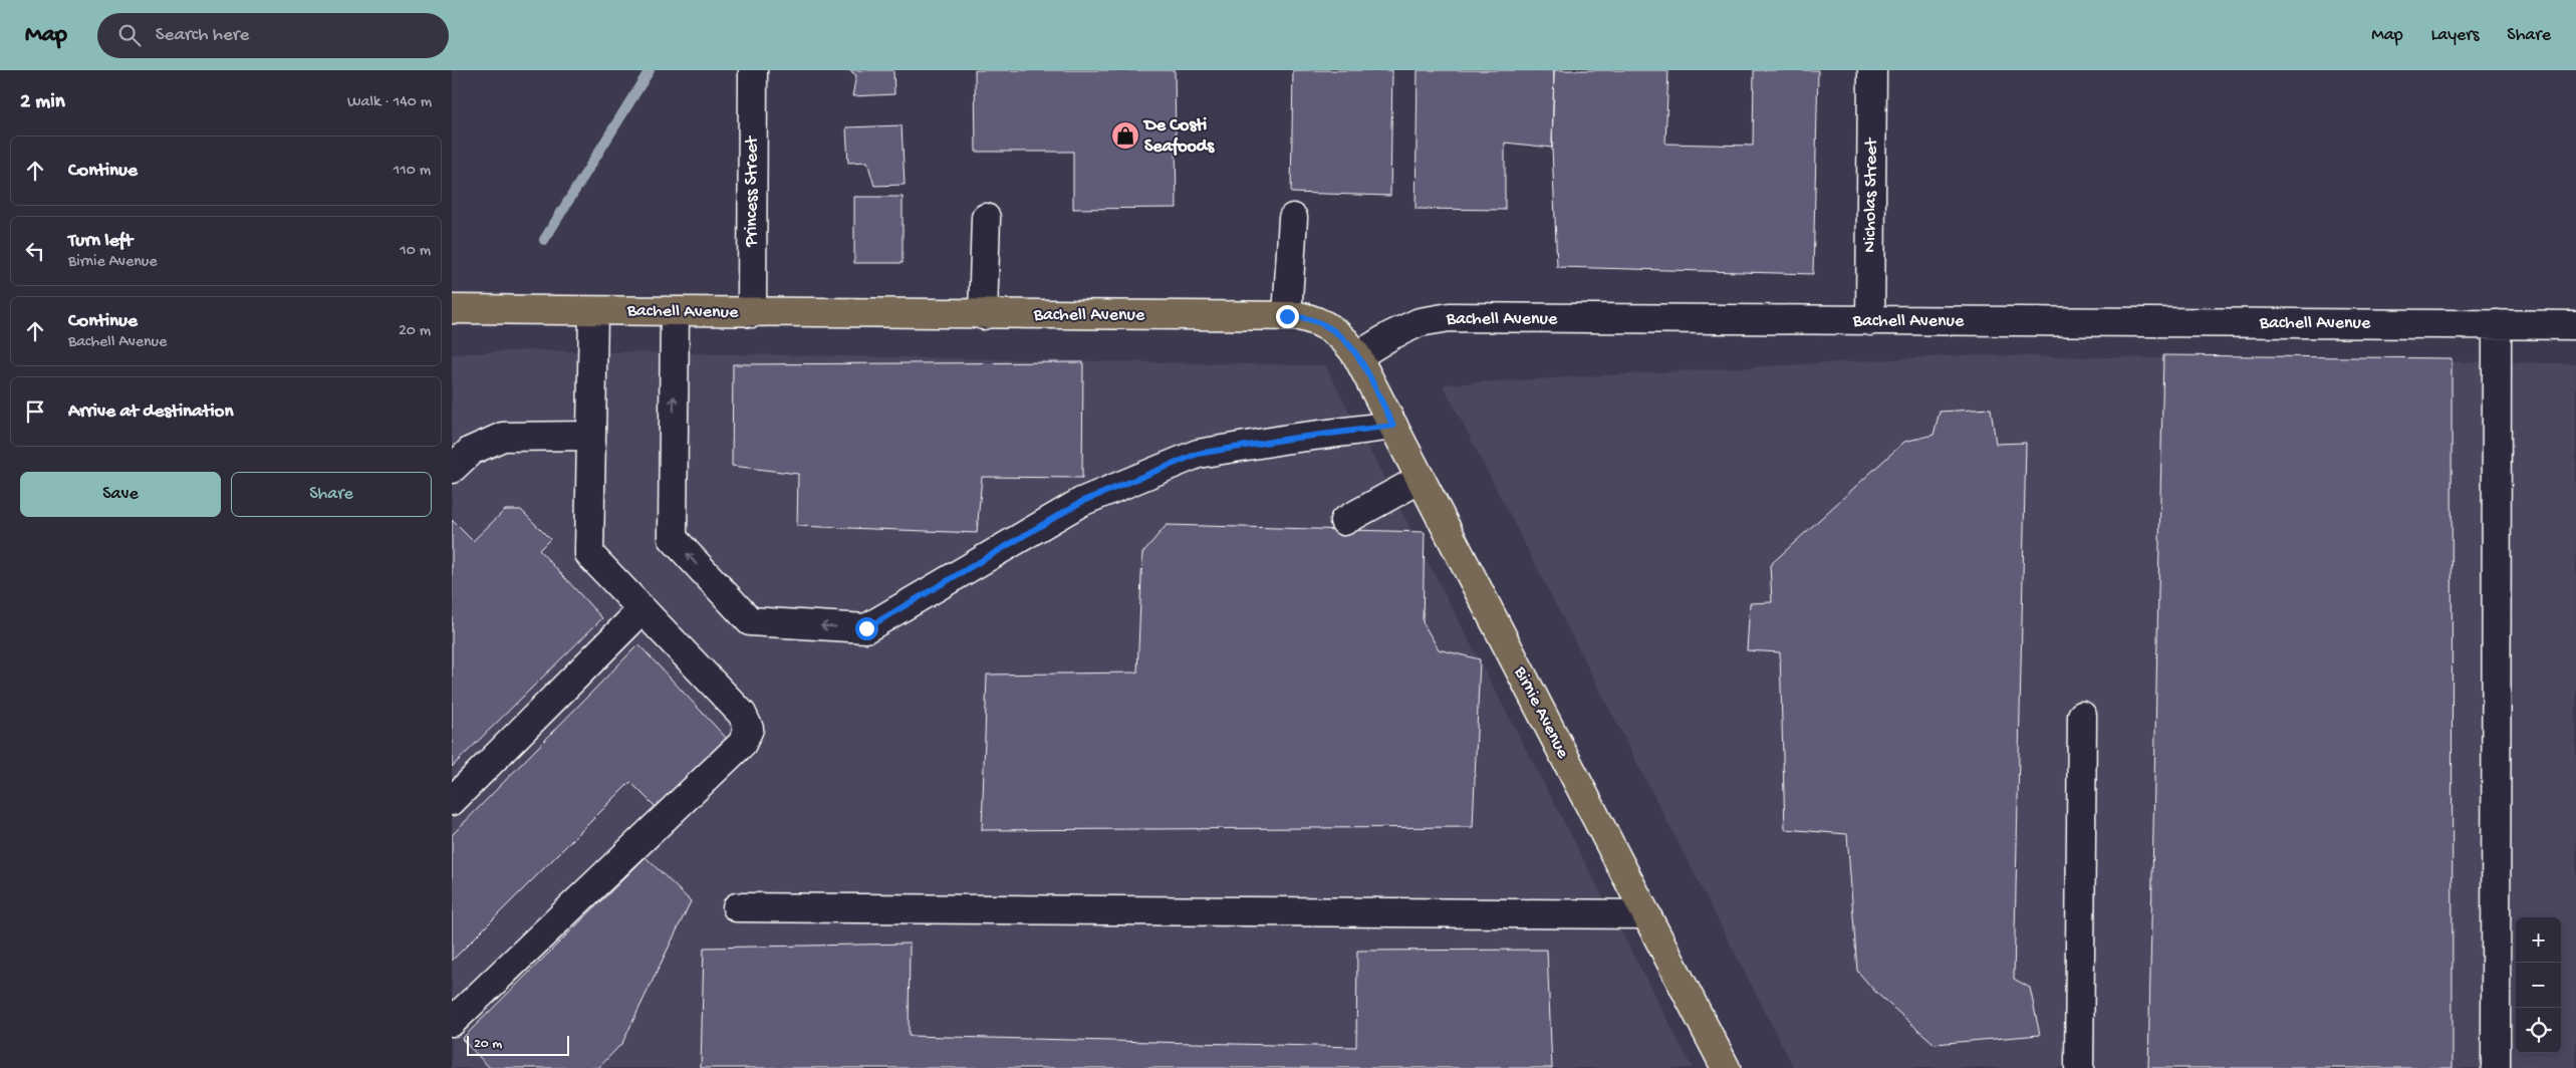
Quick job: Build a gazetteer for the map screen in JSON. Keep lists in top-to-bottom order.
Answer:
{
  "streets": {
    "main road": ["Bachell Avenue", "Birnie Avenue"],
    "street": ["Princess Street", "Nicholas Street"]
  },
  "crossings": [
    ["Princess Street", "Bachell Avenue"],
    ["Nicholas Street", "Bachell Avenue"],
    ["Bachell Avenue", "Birnie Avenue"]
  ],
  "places": {
    "shop": ["De Costi Seafoods"]
  },
  "scale_bar": "20 m",
  "page": {
    "header": "Map",
    "search": "Search here",
    "nav": ["Map", "Layers", "Share"],
    "heading": ["2 min", "Walk · 140 m"],
    "list": [
      ["Continue", "110 m"],
      ["Turn left", "Birnie Avenue", "10 m"],
      ["Continue", "Bachell Avenue", "20 m"],
      "Arrive at destination"
    ],
    "buttons": ["Save", "Share"],
    "map_buttons": ["+", "−"],
    "scale": "20 m"
  }
}
